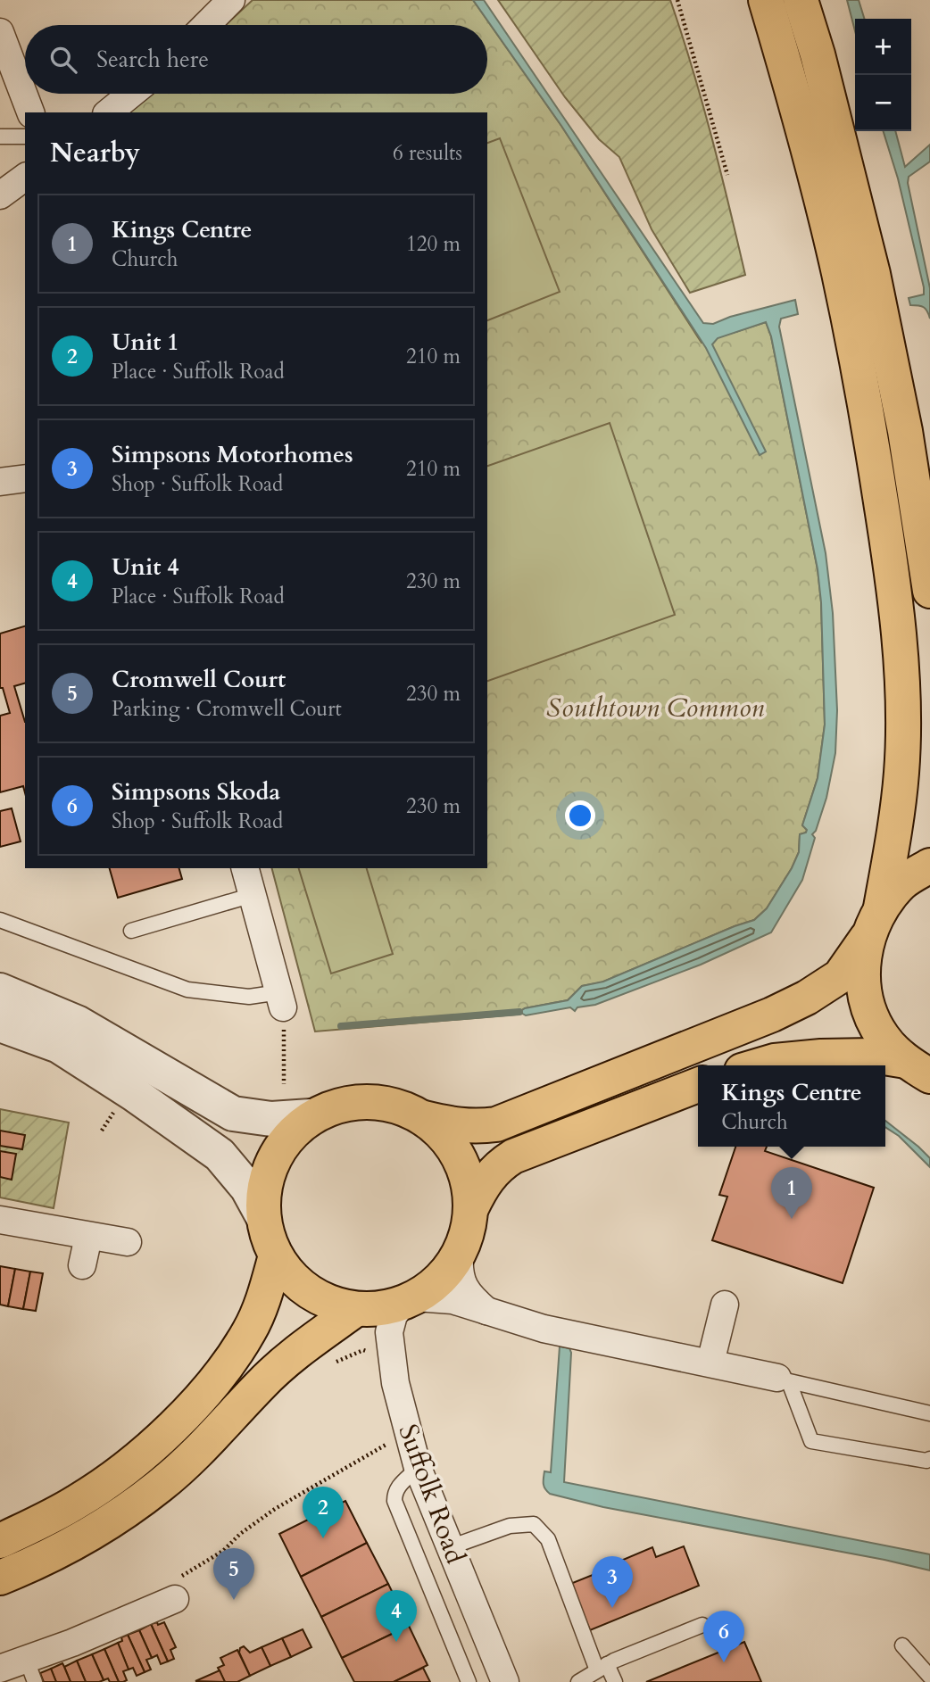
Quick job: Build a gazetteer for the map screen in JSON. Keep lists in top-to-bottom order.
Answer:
{
  "streets": {
    "street": ["Suffolk Road"]
  },
  "parks": ["Southtown Common"],
  "page": {
    "map_buttons": ["+", "−"],
    "search": "Search here",
    "heading": ["Nearby", "6 results"],
    "list": [
      {
        "mark": "1",
        "name": "Kings Centre",
        "note": "Church",
        "value": "120 m"
      },
      {
        "mark": "2",
        "name": "Unit 1",
        "note": "Place · Suffolk Road",
        "value": "210 m"
      },
      {
        "mark": "3",
        "name": "Simpsons Motorhomes",
        "note": "Shop · Suffolk Road",
        "value": "210 m"
      },
      {
        "mark": "4",
        "name": "Unit 4",
        "note": "Place · Suffolk Road",
        "value": "230 m"
      },
      {
        "mark": "5",
        "name": "Cromwell Court",
        "note": "Parking · Cromwell Court",
        "value": "230 m"
      },
      {
        "mark": "6",
        "name": "Simpsons Skoda",
        "note": "Shop · Suffolk Road",
        "value": "230 m"
      }
    ],
    "popup": ["Kings Centre", "Church"],
    "pins": [
      "1",
      "2",
      "5",
      "3",
      "4",
      "6"
    ]
  }
}
